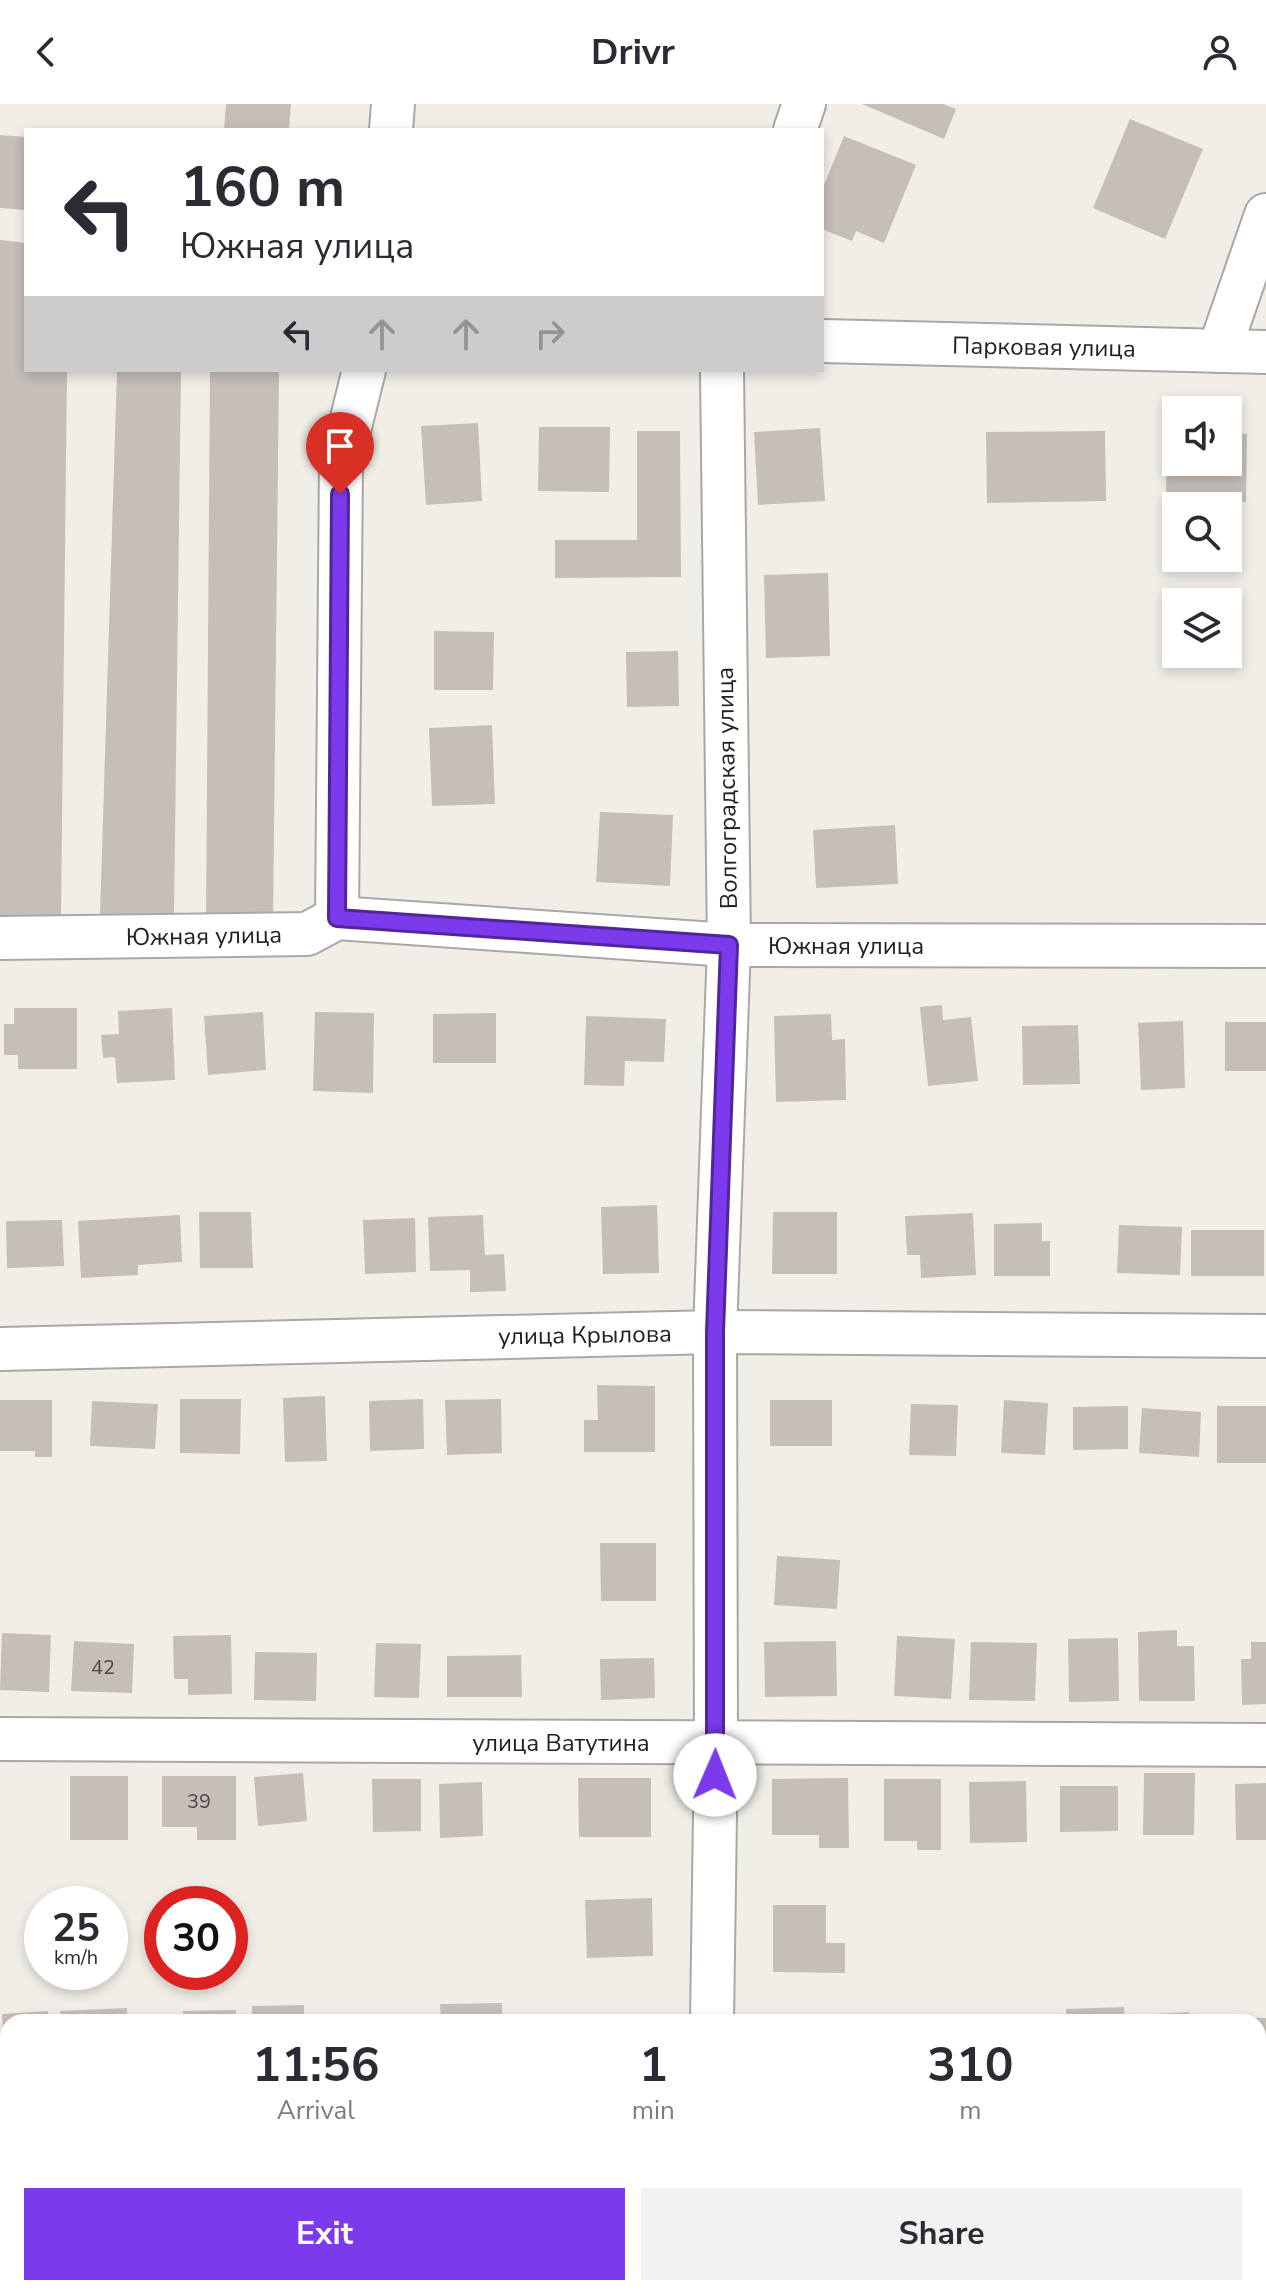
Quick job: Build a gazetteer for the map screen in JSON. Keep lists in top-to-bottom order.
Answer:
{
  "streets": {
    "street": [
      "Парковая улица",
      "Волгоградская улица",
      "Южная улица",
      "улица Крылова",
      "улица Ватутина"
    ]
  },
  "crossings": [
    ["Волгоградская улица", "Южная улица"],
    ["Волгоградская улица", "улица Крылова"],
    ["Волгоградская улица", "улица Ватутина"]
  ],
  "house_numbers": ["42", "39"],
  "page": {
    "header": "Drivr",
    "turn": ["160 m", "Южная улица"],
    "speed": "25 km/h",
    "limit": "30",
    "eta": [
      "11:56",
      "Arrival",
      "1",
      "min",
      "310",
      "m"
    ],
    "buttons": ["Exit", "Share"]
  }
}
